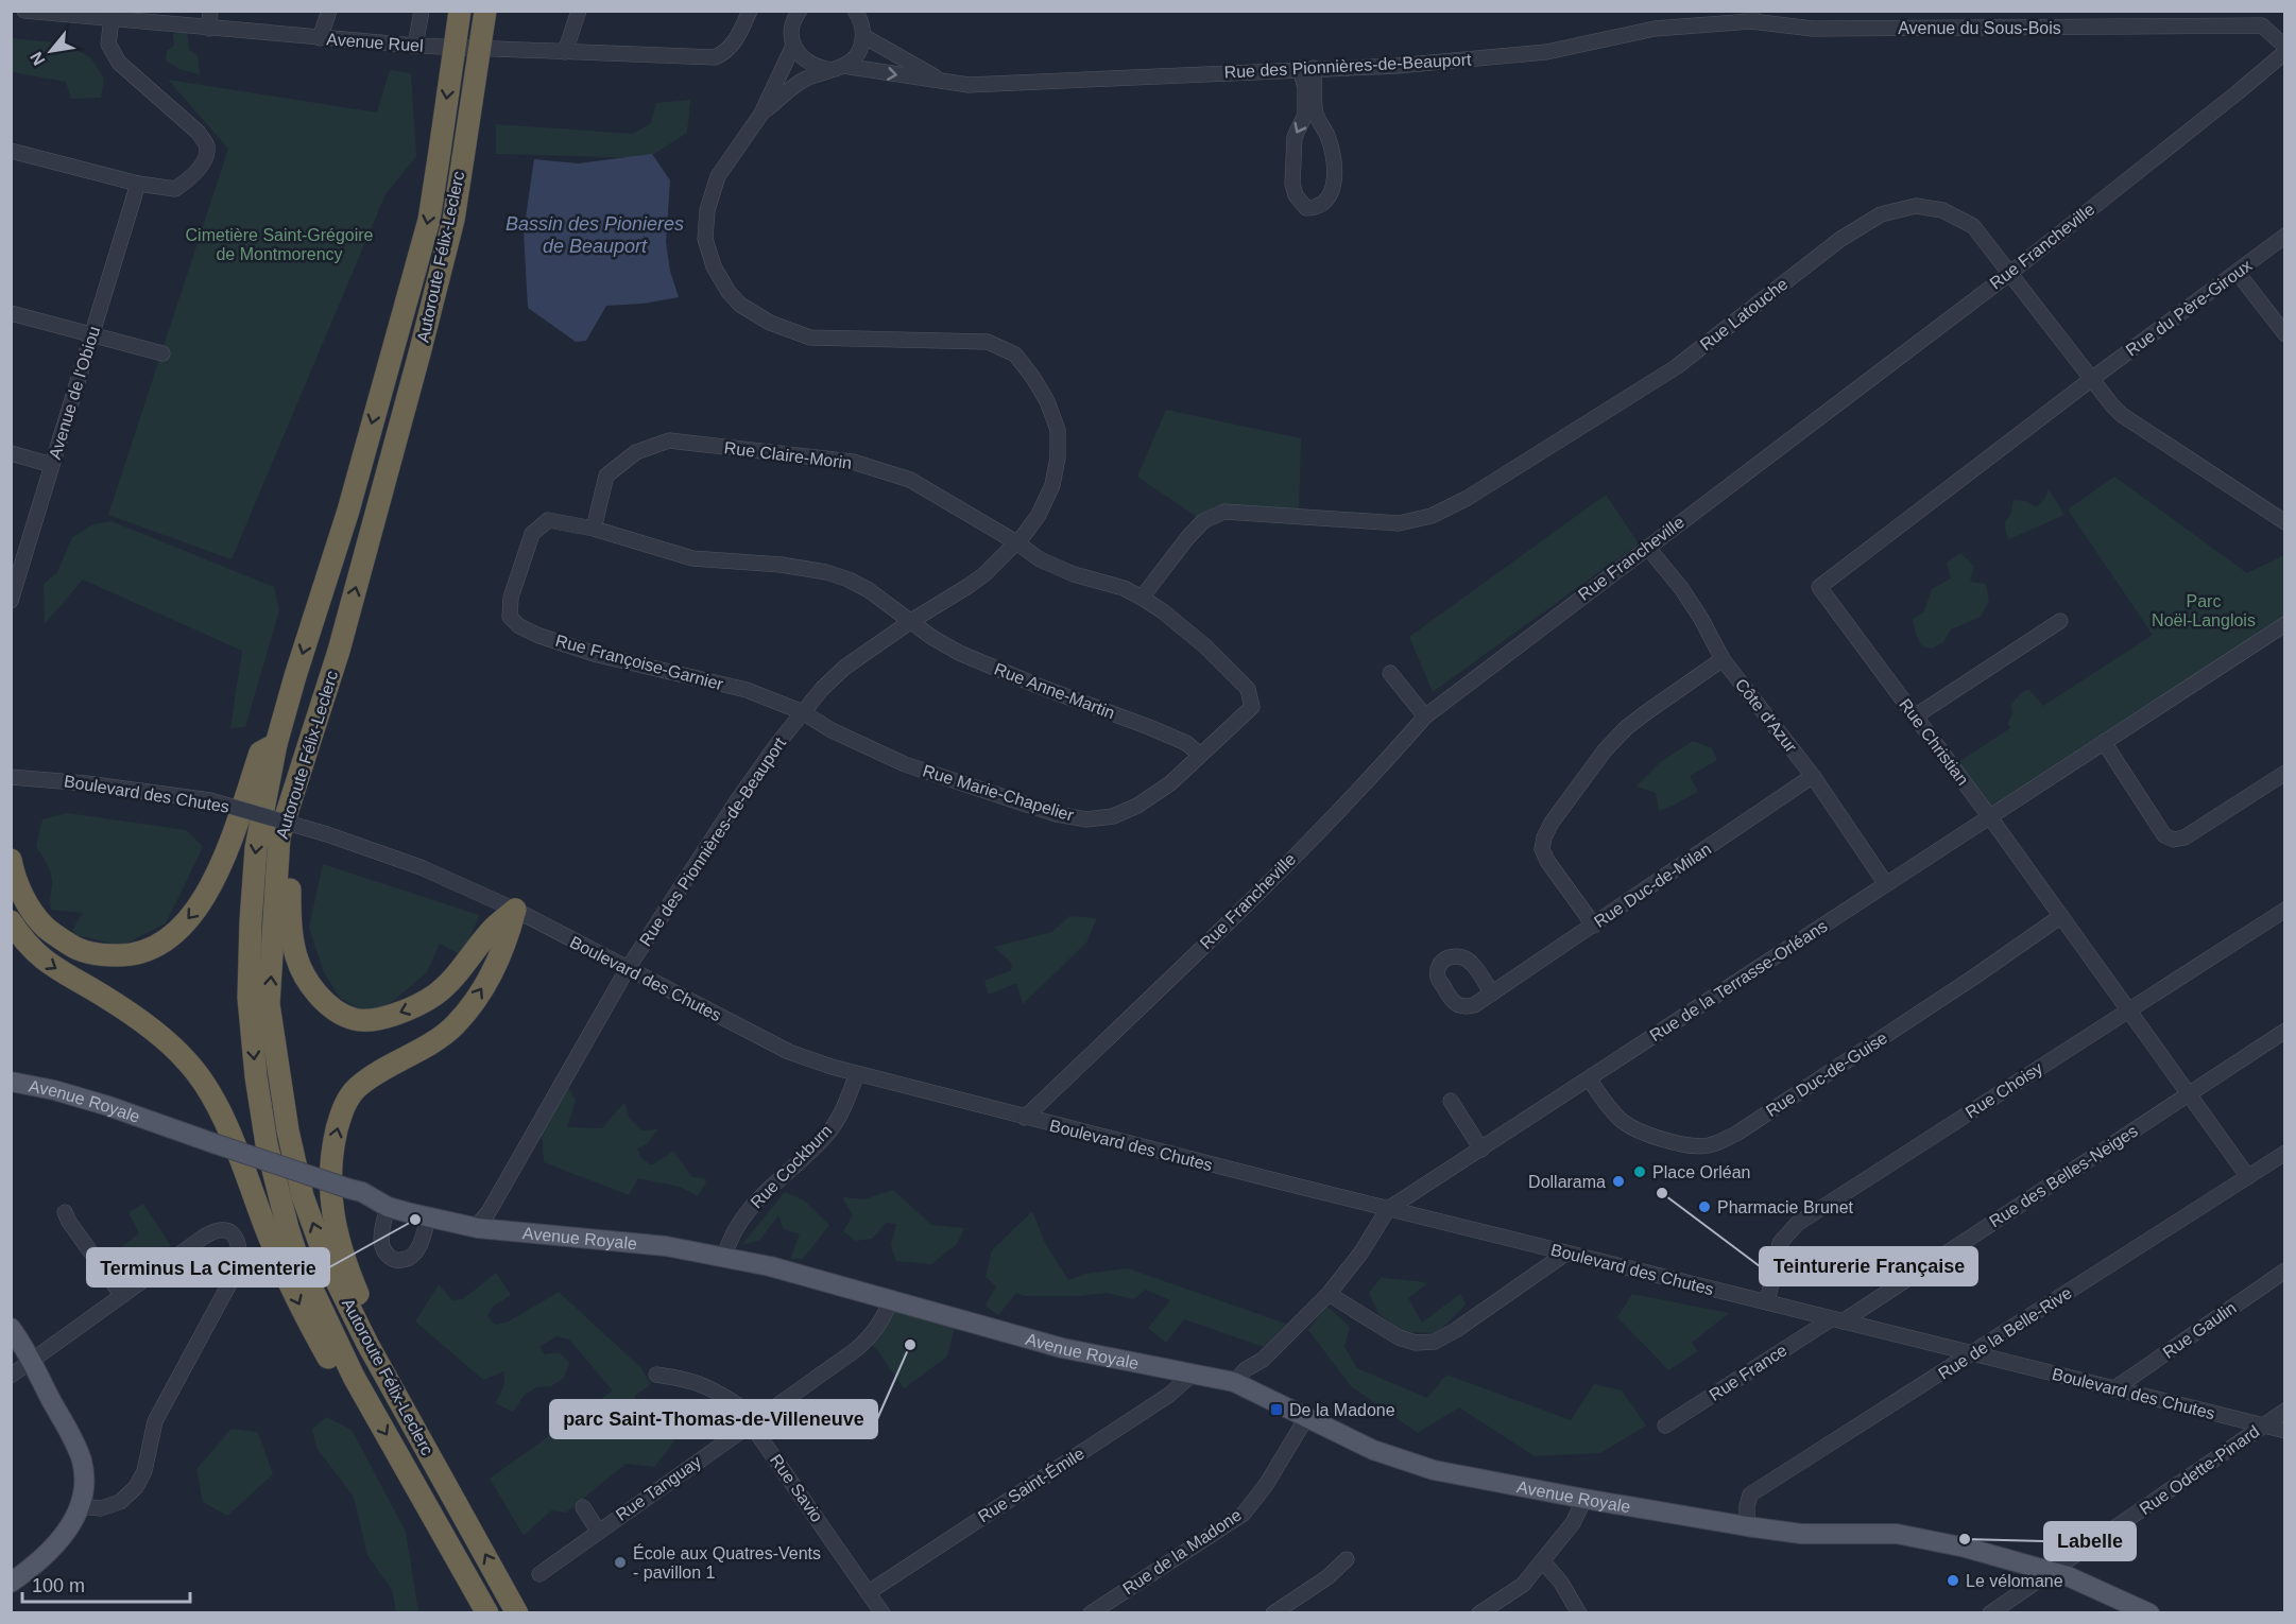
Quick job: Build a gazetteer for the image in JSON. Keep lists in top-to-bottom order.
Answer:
{
  "streets": {
    "highway": ["Autoroute Félix-Leclerc"],
    "main road": ["Avenue Royale"],
    "street": [
      "Avenue du Sous-Bois",
      "Avenue Ruel",
      "Rue des Pionnières-de-Beauport",
      "Rue Francheville",
      "Rue du Père-Giroux",
      "Rue Latouche",
      "Avenue de l'Obiou",
      "Rue Claire-Morin",
      "Rue Françoise-Garnier",
      "Rue Anne-Martin",
      "Côte d'Azur",
      "Rue Christian",
      "Rue Marie-Chapelier",
      "Boulevard des Chutes",
      "Rue Duc-de-Milan",
      "Rue de la Terrasse-Orléans",
      "Rue Duc-de-Guise",
      "Rue Choisy",
      "Rue Cockburn",
      "Rue des Belles-Neiges",
      "Rue Gaulin",
      "Rue de la Belle-Rive",
      "Rue France",
      "Rue Odette-Pinard",
      "Rue Saint-Émile",
      "Rue Tanguay",
      "Rue Savio",
      "Rue de la Madone"
    ]
  },
  "crossings": [
    ["Avenue du Sous-Bois", "Rue des Pionnières-de-Beauport"],
    ["Rue des Pionnières-de-Beauport", "Rue Claire-Morin"],
    ["Rue des Pionnières-de-Beauport", "Rue Françoise-Garnier"],
    ["Rue des Pionnières-de-Beauport", "Rue Anne-Martin"],
    ["Rue des Pionnières-de-Beauport", "Rue Marie-Chapelier"],
    ["Rue des Pionnières-de-Beauport", "Boulevard des Chutes"],
    ["Rue des Pionnières-de-Beauport", "Avenue Royale"],
    ["Rue Francheville", "Rue Latouche"],
    ["Rue Francheville", "Côte d'Azur"],
    ["Rue Francheville", "Boulevard des Chutes"],
    ["Rue du Père-Giroux", "Rue Latouche"],
    ["Rue du Père-Giroux", "Rue Christian"],
    ["Rue Latouche", "Rue Christian"],
    ["Rue Latouche", "Rue Marie-Chapelier"],
    ["Rue Claire-Morin", "Rue Françoise-Garnier"],
    ["Rue Claire-Morin", "Rue Marie-Chapelier"],
    ["Rue Françoise-Garnier", "Rue Anne-Martin"],
    ["Rue Françoise-Garnier", "Rue Marie-Chapelier"],
    ["Rue Anne-Martin", "Rue Marie-Chapelier"],
    ["Côte d'Azur", "Rue Duc-de-Milan"],
    ["Côte d'Azur", "Rue de la Terrasse-Orléans"],
    ["Rue Christian", "Rue de la Terrasse-Orléans"],
    ["Rue Christian", "Rue Duc-de-Guise"],
    ["Rue Christian", "Rue Choisy"],
    ["Rue Christian", "Rue des Belles-Neiges"],
    ["Rue Christian", "Rue de la Belle-Rive"],
    ["Boulevard des Chutes", "Rue de la Terrasse-Orléans"],
    ["Boulevard des Chutes", "Rue Choisy"],
    ["Boulevard des Chutes", "Rue Cockburn"],
    ["Boulevard des Chutes", "Rue des Belles-Neiges"],
    ["Boulevard des Chutes", "Rue Gaulin"],
    ["Boulevard des Chutes", "Rue de la Belle-Rive"],
    ["Boulevard des Chutes", "Rue France"],
    ["Boulevard des Chutes", "Rue Odette-Pinard"],
    ["Rue de la Terrasse-Orléans", "Rue Duc-de-Guise"],
    ["Rue de la Terrasse-Orléans", "Avenue Royale"],
    ["Avenue Royale", "Rue Cockburn"],
    ["Avenue Royale", "Rue de la Belle-Rive"],
    ["Avenue Royale", "Rue Odette-Pinard"],
    ["Avenue Royale", "Rue Saint-Émile"],
    ["Avenue Royale", "Rue Tanguay"],
    ["Avenue Royale", "Rue de la Madone"],
    ["Rue des Belles-Neiges", "Rue France"],
    ["Rue Saint-Émile", "Rue Savio"],
    ["Rue Tanguay", "Rue Savio"]
  ],
  "water": ["Bassin des Pionieres de Beauport"],
  "parks": ["Cimetière Saint-Grégoire de Montmorency", "Parc Noël-Langlois"],
  "places": {
    "other": [
      "Place Orléan",
      "Dollarama",
      "Teinturerie Française",
      "Pharmacie Brunet",
      "Terminus La Cimenterie",
      "parc Saint-Thomas-de-Villeneuve",
      "Labelle",
      "École aux Quatres-Vents - pavillon 1",
      "Le vélomane"
    ],
    "transit": ["De la Madone"]
  },
  "scale_bar": "100 m",
  "north": "bottom left"
}
